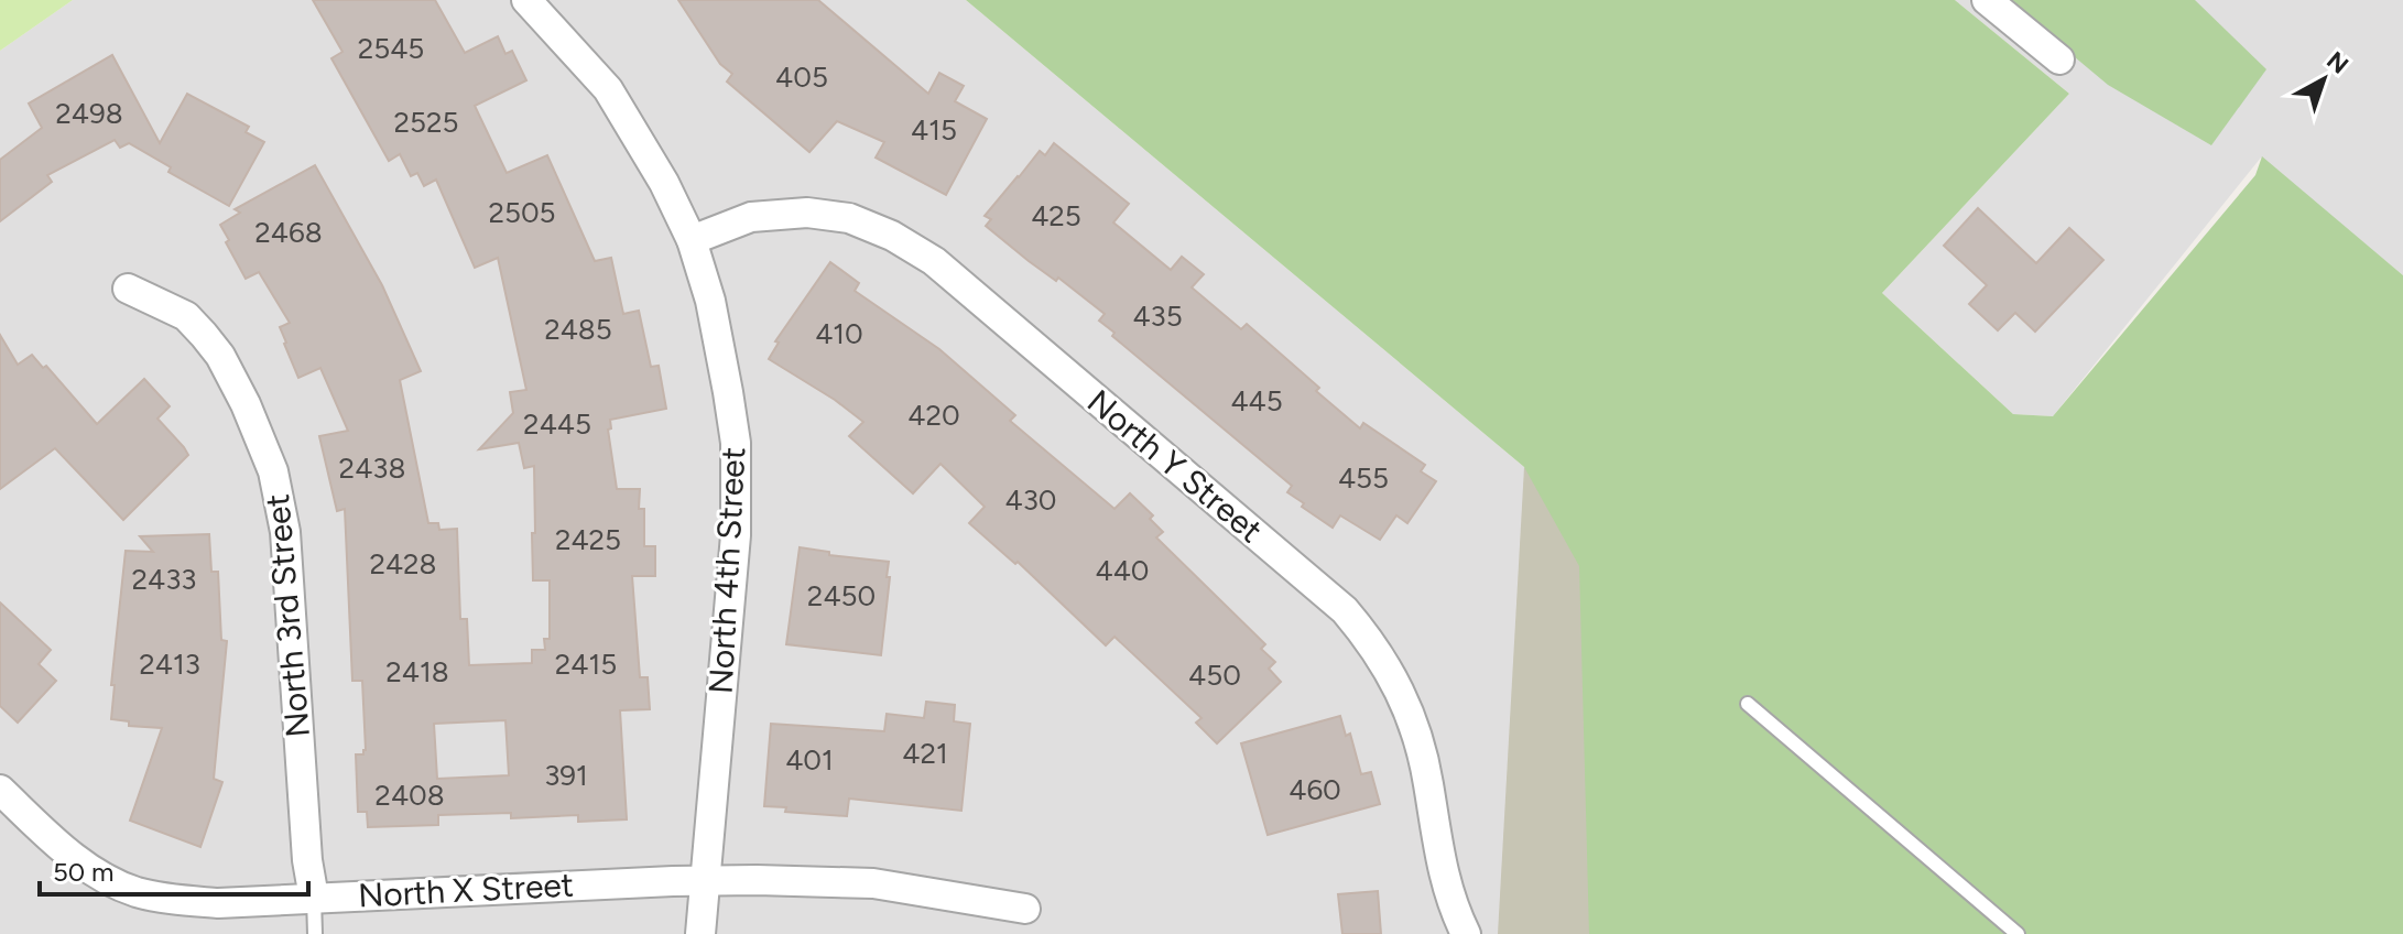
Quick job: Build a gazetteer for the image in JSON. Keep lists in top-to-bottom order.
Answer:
{
  "streets": {
    "street": [
      "North Y Street",
      "North 4th Street",
      "North 3rd Street",
      "North X Street"
    ]
  },
  "crossings": [
    ["North Y Street", "North 4th Street"],
    ["North 4th Street", "North X Street"],
    ["North 3rd Street", "North X Street"]
  ],
  "house_numbers": [
    "2545",
    "405",
    "2498",
    "2525",
    "415",
    "2505",
    "425",
    "2468",
    "435",
    "2485",
    "410",
    "445",
    "420",
    "2445",
    "2438",
    "455",
    "430",
    "2425",
    "2428",
    "440",
    "2433",
    "2450",
    "2413",
    "2415",
    "2418",
    "450",
    "421",
    "401",
    "391",
    "460",
    "2408"
  ],
  "scale_bar": "50 m",
  "north": "top right"
}
